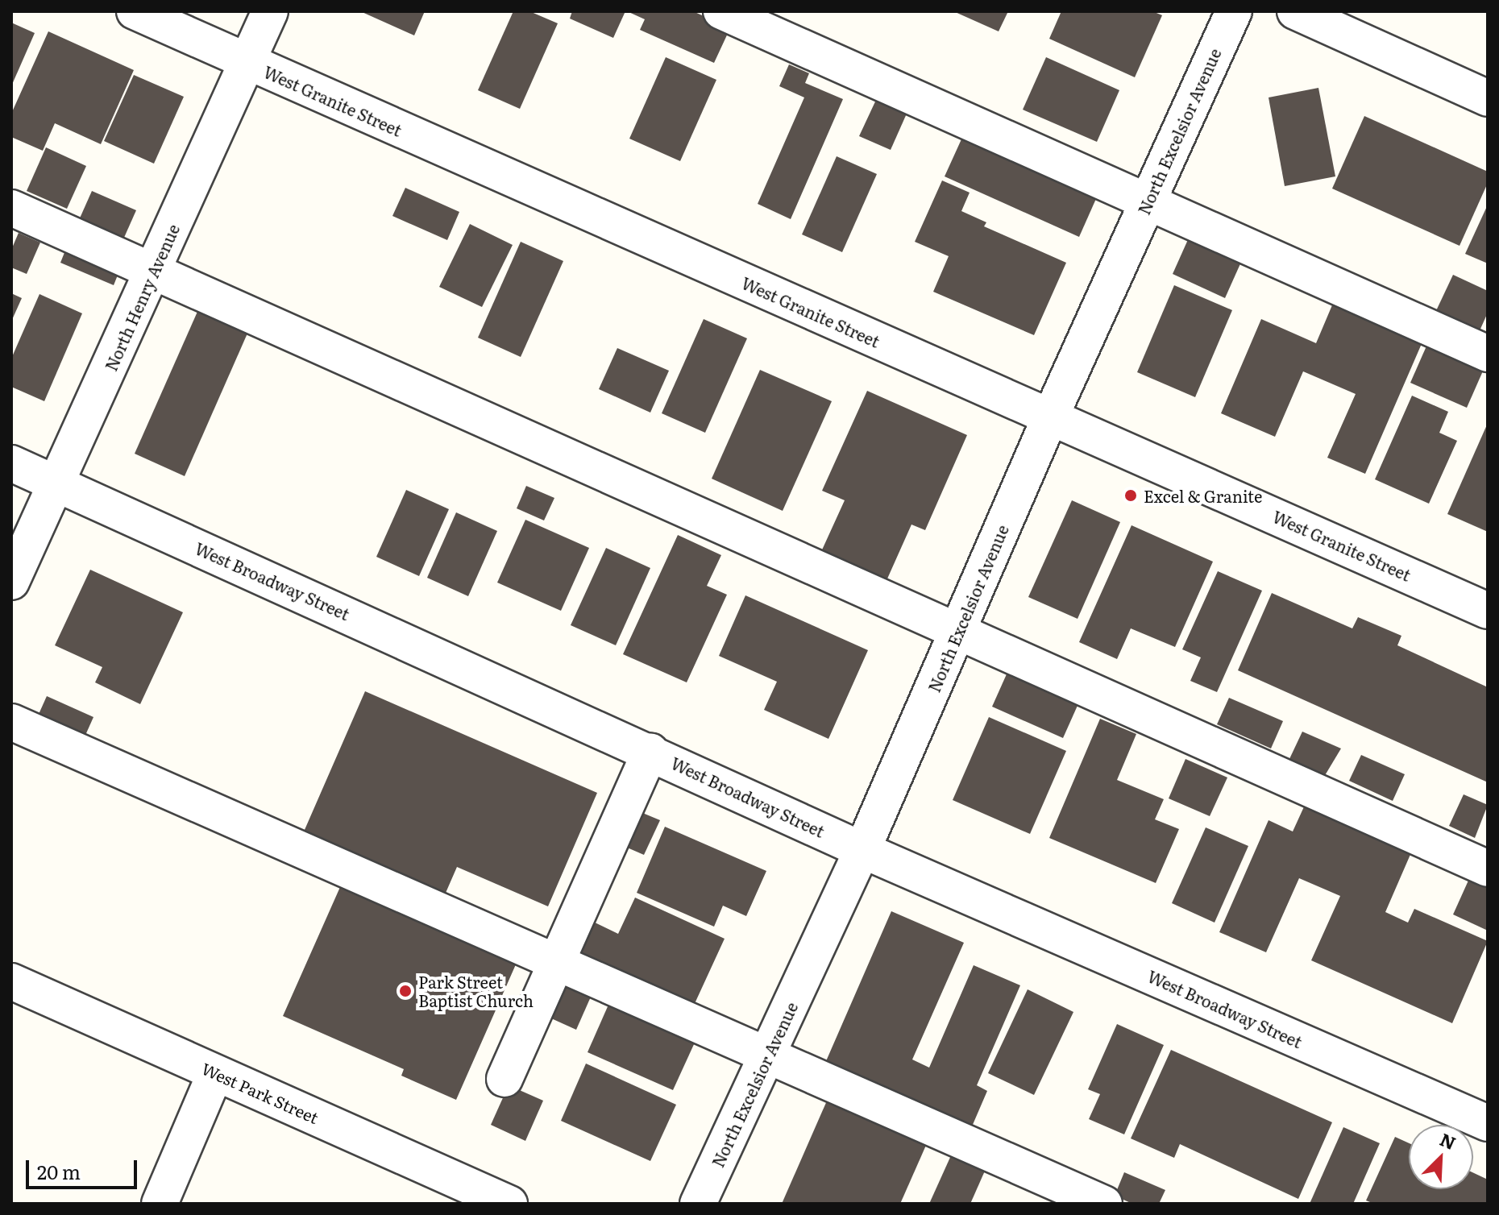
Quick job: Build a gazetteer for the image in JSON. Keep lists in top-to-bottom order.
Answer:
{
  "streets": {
    "street": [
      "West Granite Street",
      "North Excelsior Avenue",
      "North Henry Avenue",
      "West Broadway Street",
      "West Park Street"
    ]
  },
  "crossings": [
    ["West Granite Street", "North Excelsior Avenue"],
    ["West Granite Street", "North Henry Avenue"],
    ["North Excelsior Avenue", "West Broadway Street"],
    ["North Henry Avenue", "West Broadway Street"]
  ],
  "places": ["Excel & Granite", "Park Street Baptist Church"],
  "scale_bar": "20 m",
  "north": "top right"
}
